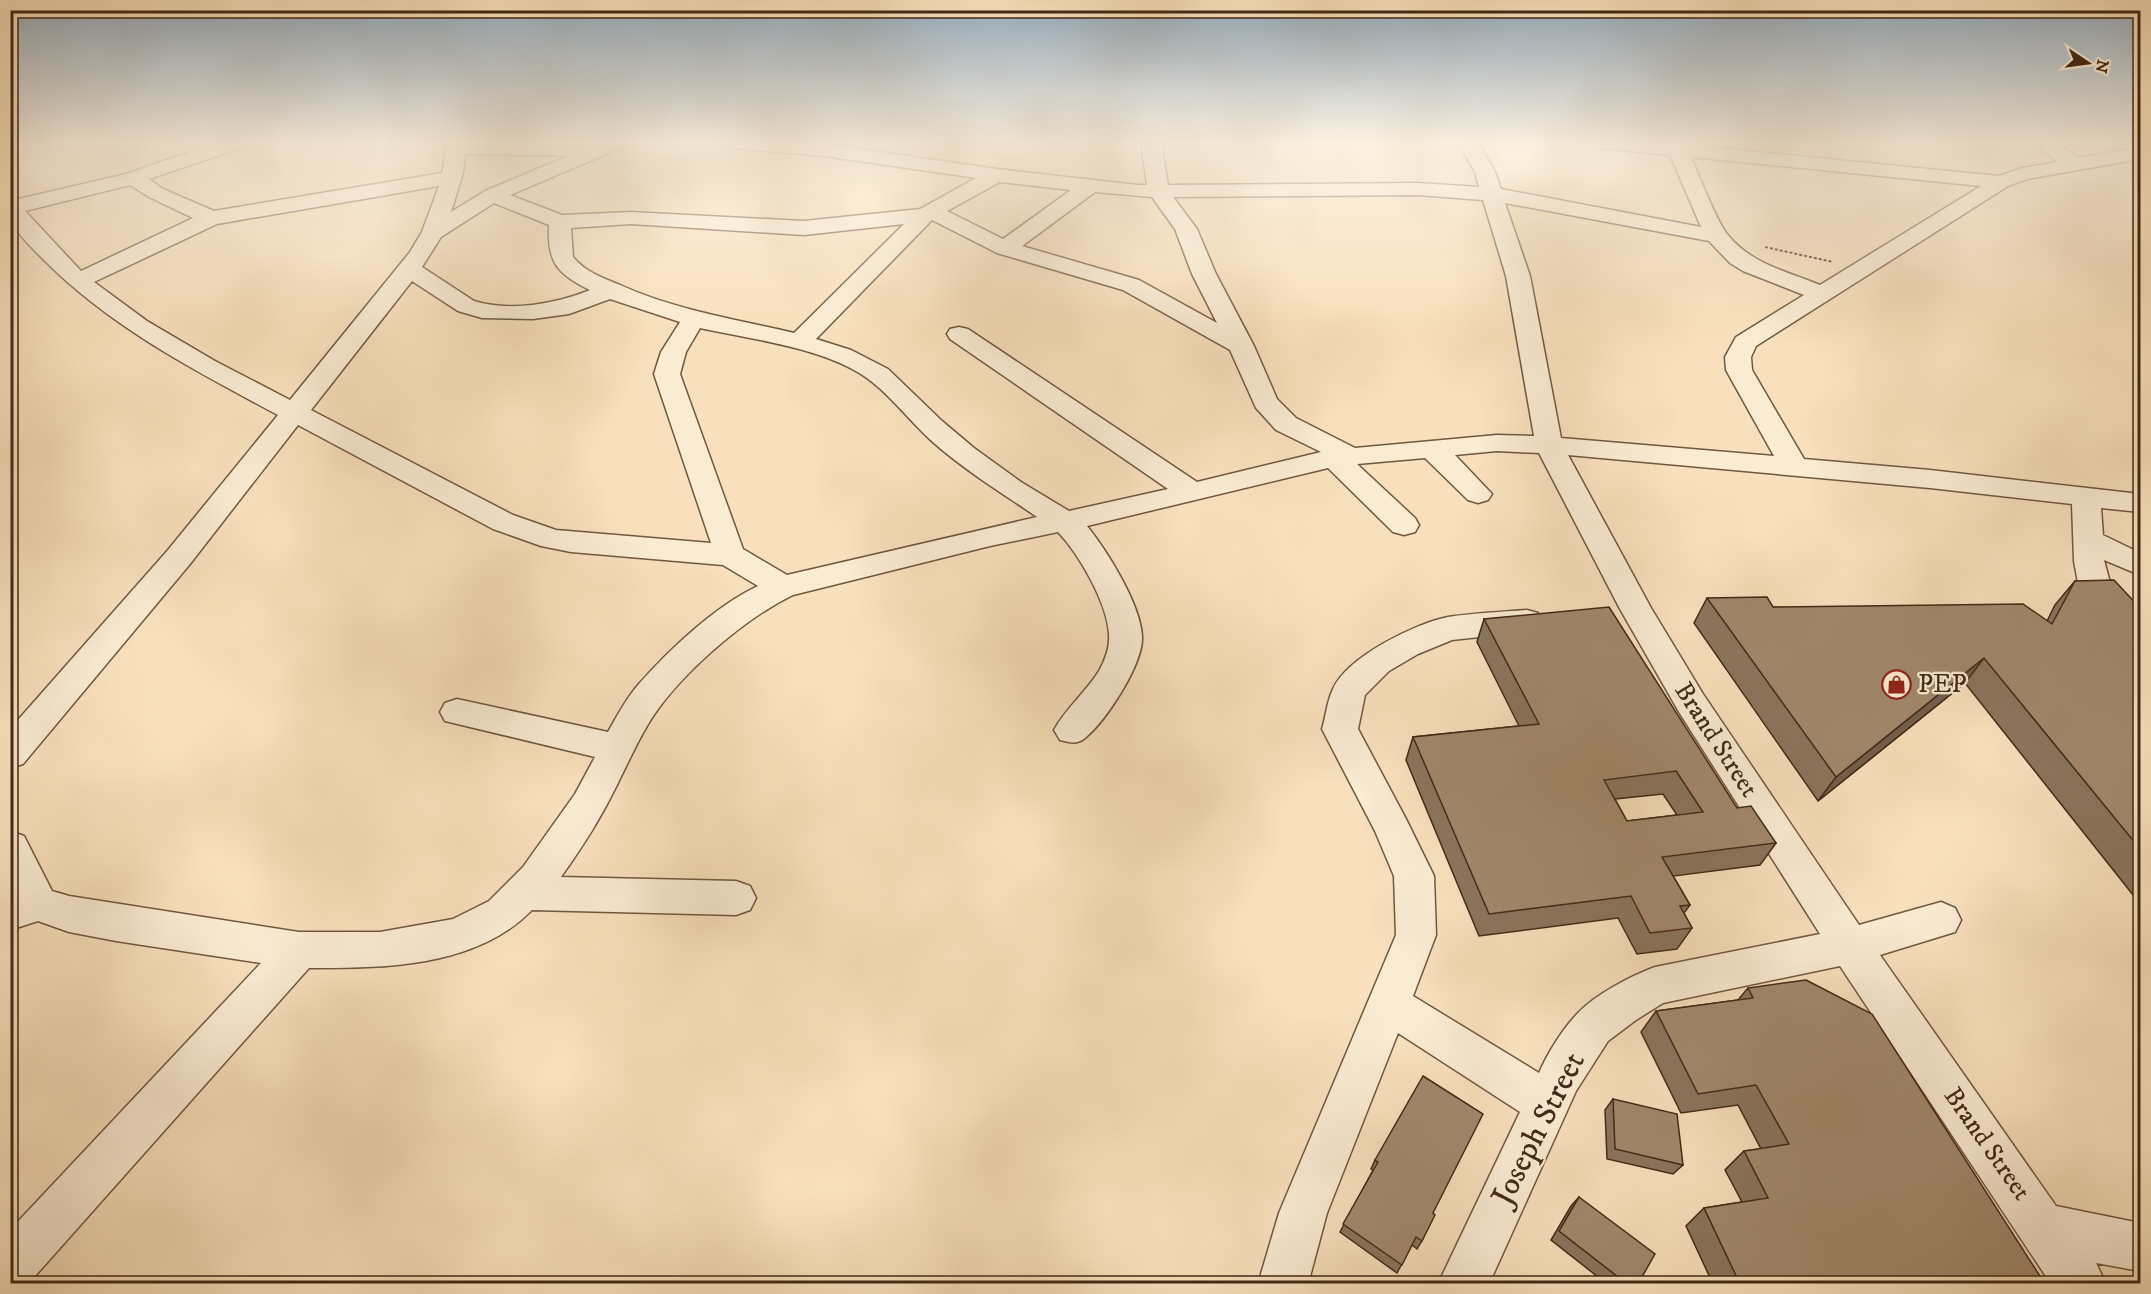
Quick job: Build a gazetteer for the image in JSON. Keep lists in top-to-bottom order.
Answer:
{
  "streets": {
    "street": ["Brand Street", "Joseph Street"]
  },
  "crossings": [
    ["Brand Street", "Joseph Street"]
  ],
  "places": {
    "shop": ["PEP"]
  },
  "north": "right"
}
